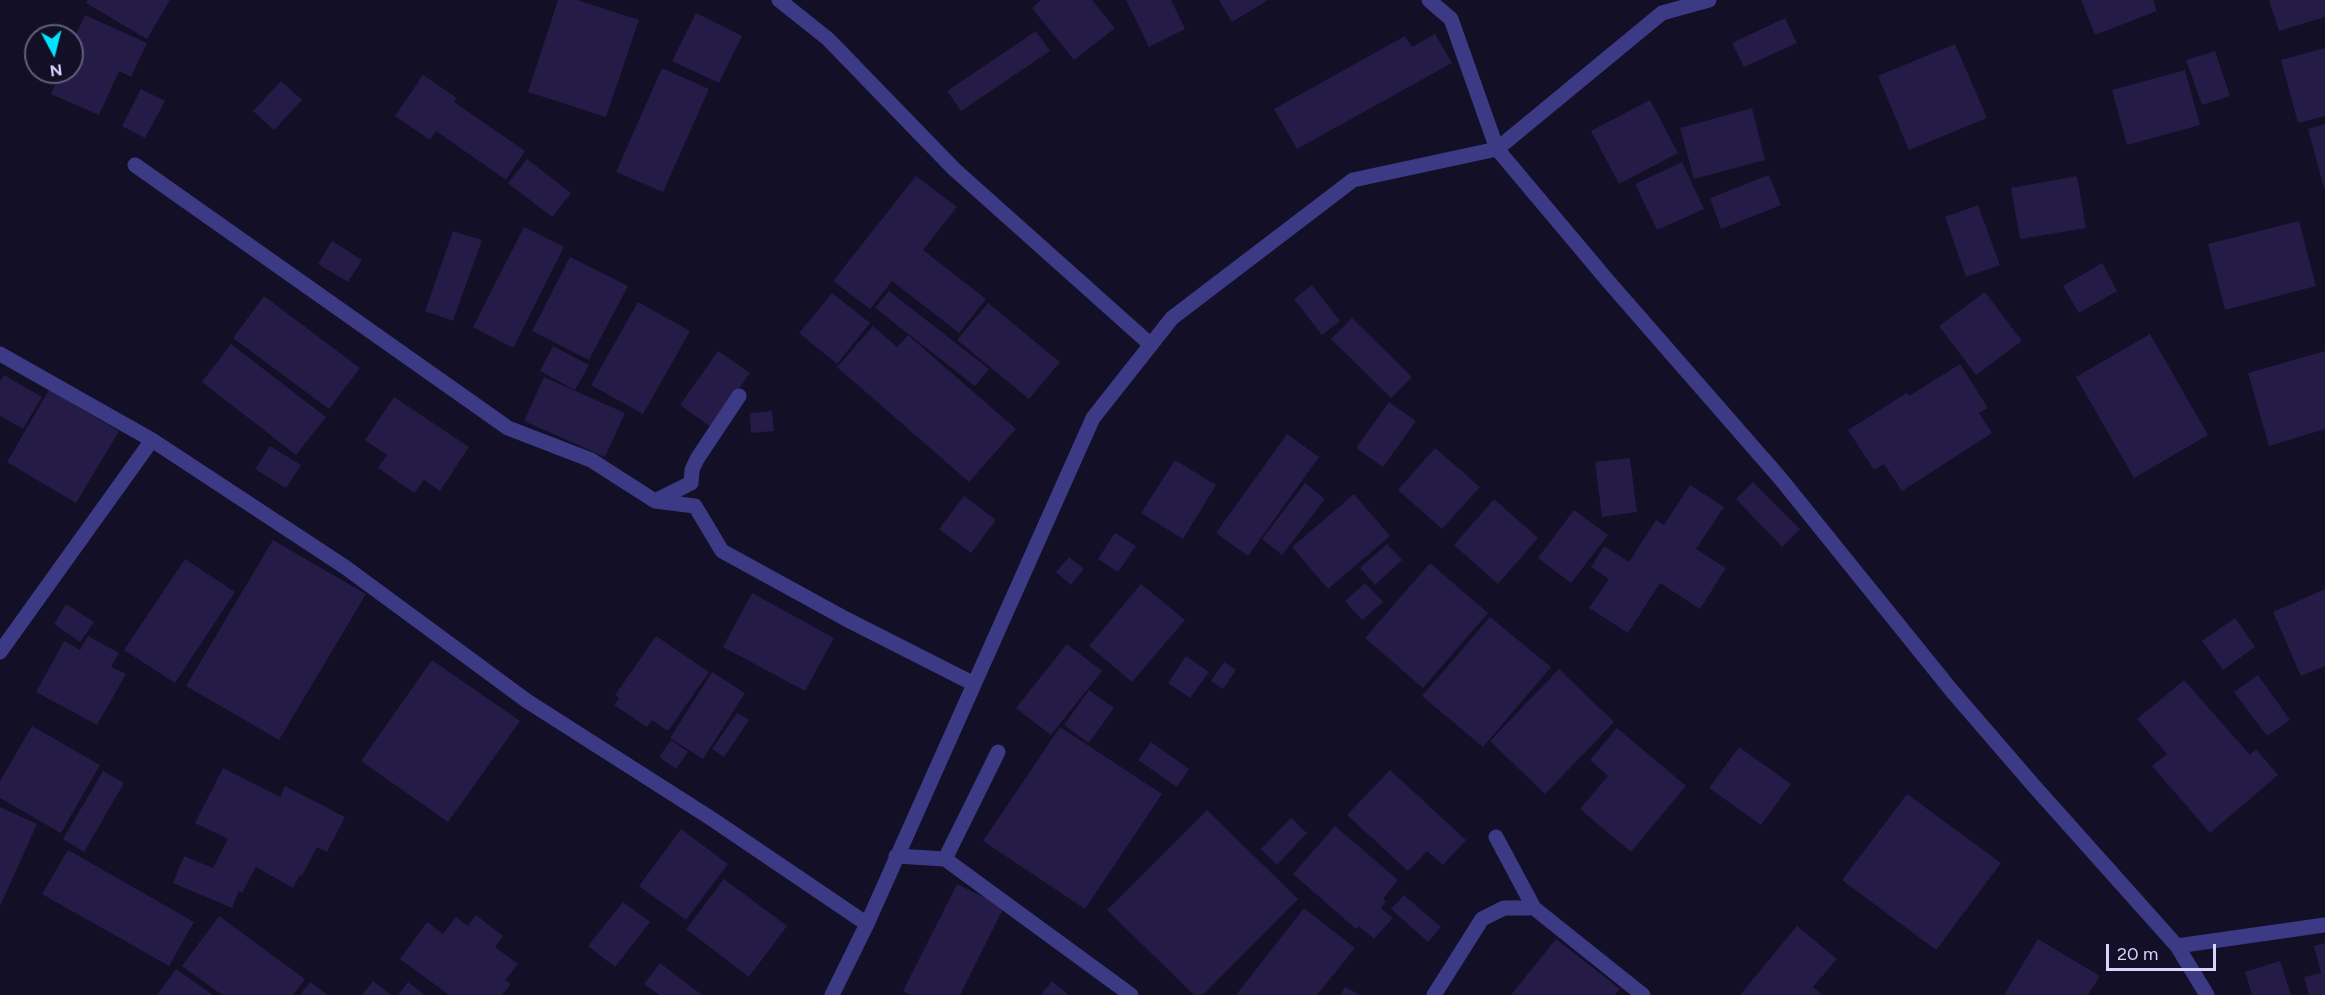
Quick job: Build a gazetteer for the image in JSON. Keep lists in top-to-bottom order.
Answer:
{
  "scale_bar": "20 m",
  "north": "bottom"
}
